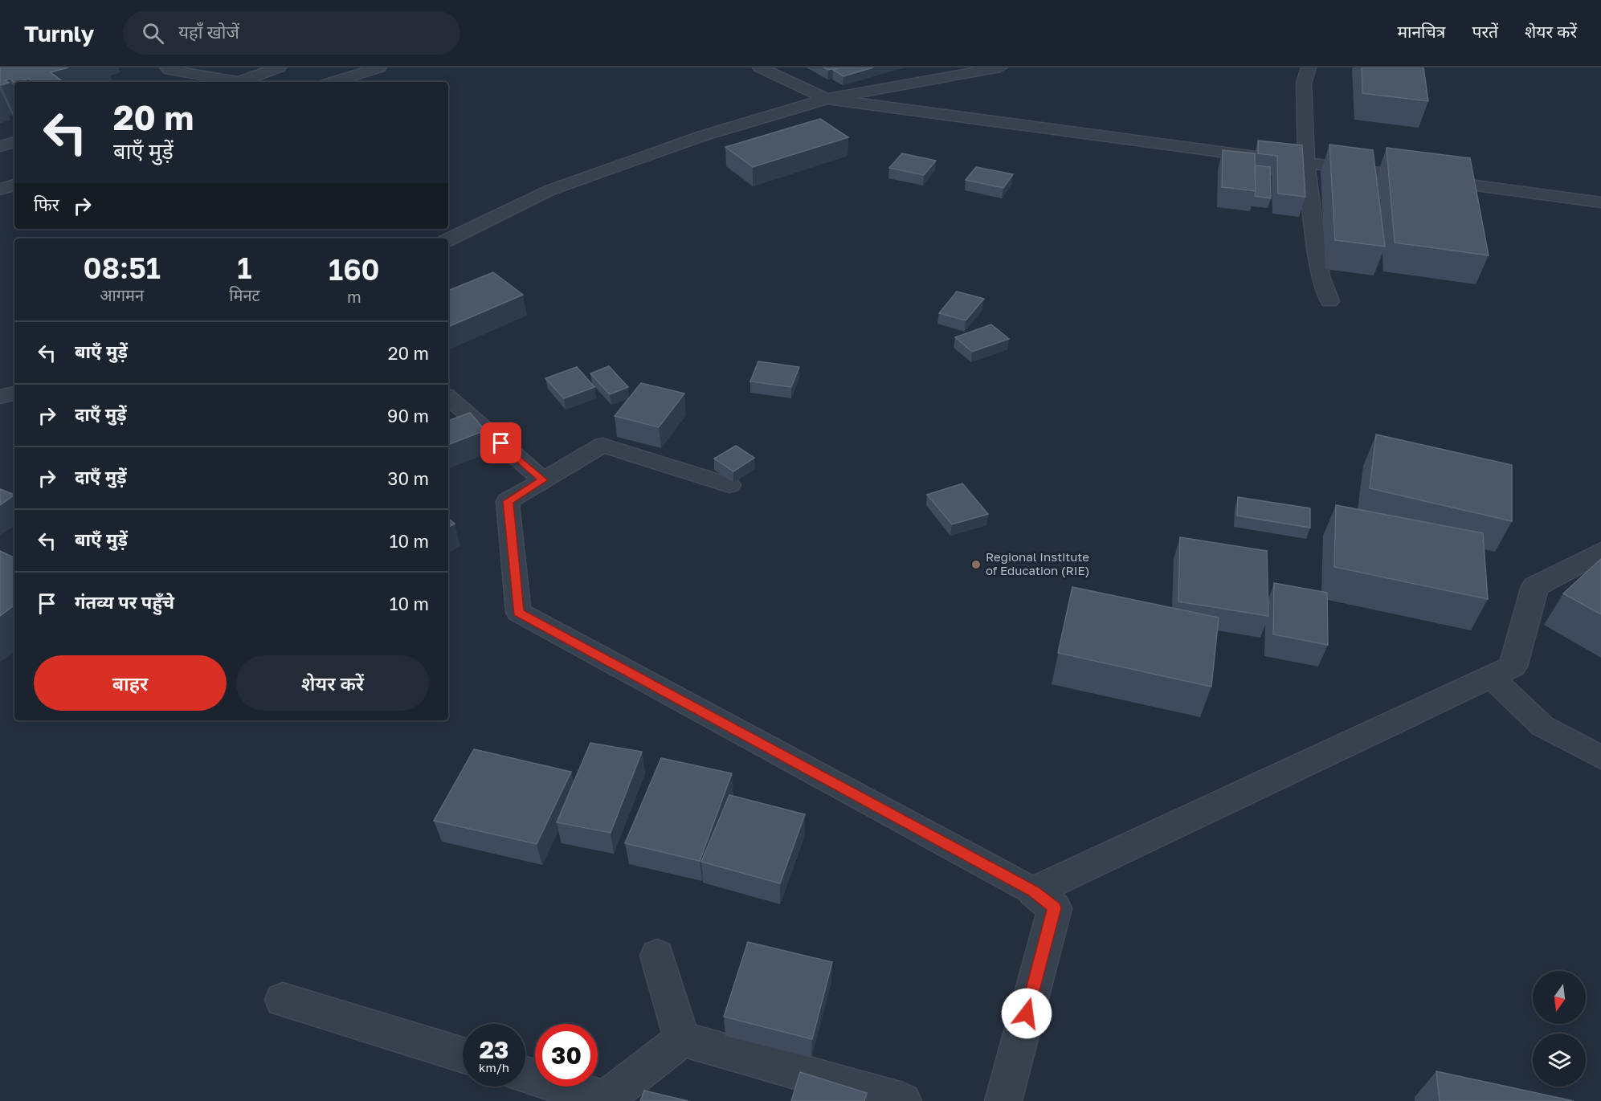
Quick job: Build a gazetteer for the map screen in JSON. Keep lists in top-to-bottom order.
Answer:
{
  "places": ["Regional Institute of Education (RIE)"],
  "north": "bottom",
  "page": {
    "header": "Turnly",
    "search": "यहाँ खोजें",
    "nav": ["मानचित्र", "परतें", "शेयर करें"],
    "turn": ["20 m", "बाएँ मुड़ें"],
    "then": "फिर",
    "eta": [
      "08:51",
      "आगमन",
      "1",
      "मिनट",
      "160",
      "m"
    ],
    "list": [
      {
        "name": "बाएँ मुड़ें",
        "value": "20 m"
      },
      {
        "name": "दाएँ मुड़ें",
        "value": "90 m"
      },
      {
        "name": "दाएँ मुड़ें",
        "value": "30 m"
      },
      {
        "name": "बाएँ मुड़ें",
        "value": "10 m"
      },
      {
        "name": "गंतव्य पर पहुँचे",
        "value": "10 m"
      }
    ],
    "buttons": ["बाहर", "शेयर करें"],
    "speed": "23 km/h",
    "limit": "30"
  }
}
